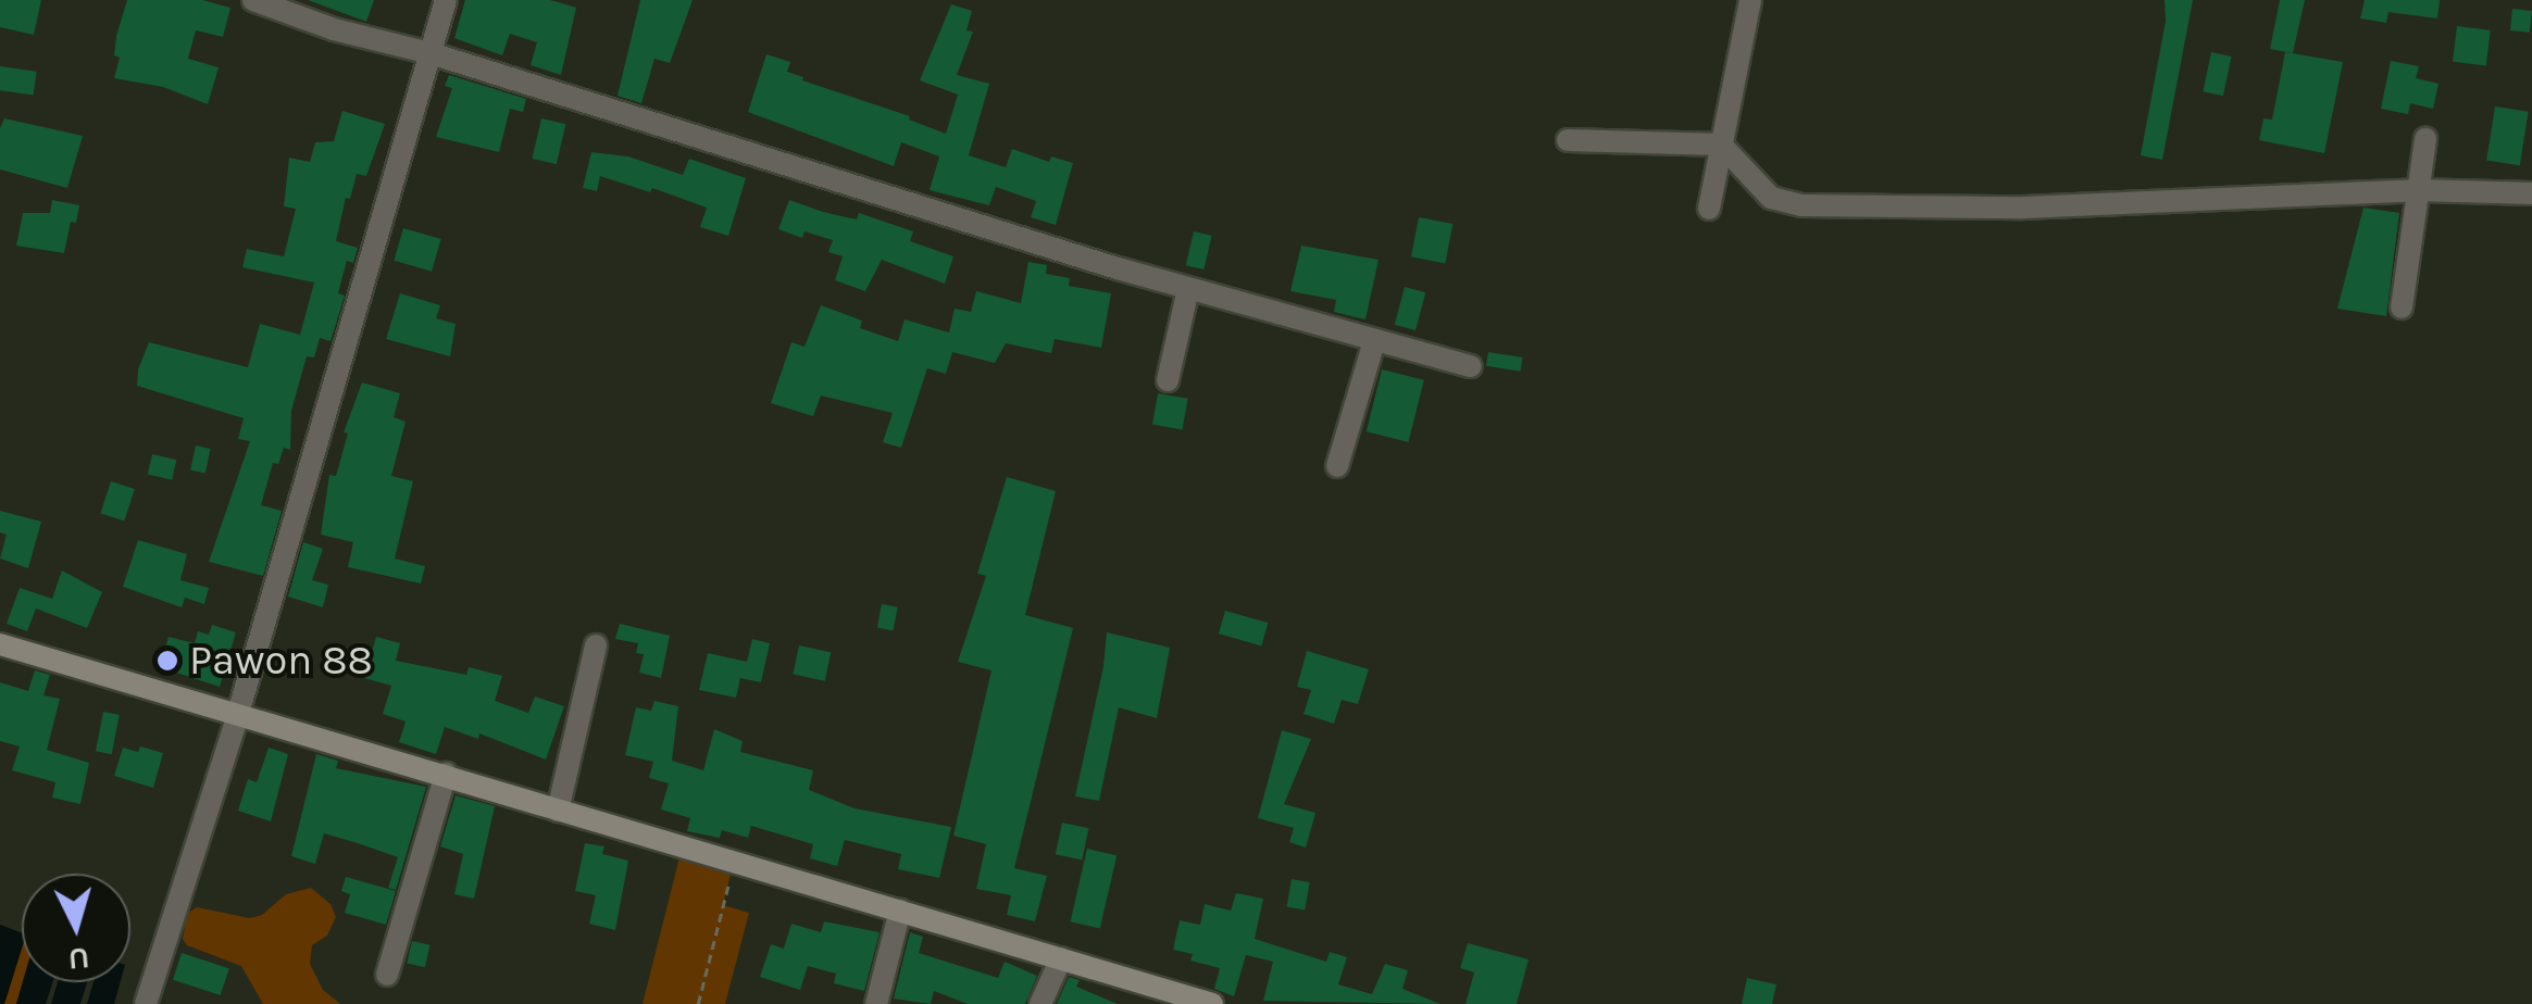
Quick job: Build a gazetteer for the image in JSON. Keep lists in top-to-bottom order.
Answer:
{
  "places": ["Pawon 88"],
  "north": "bottom"
}
